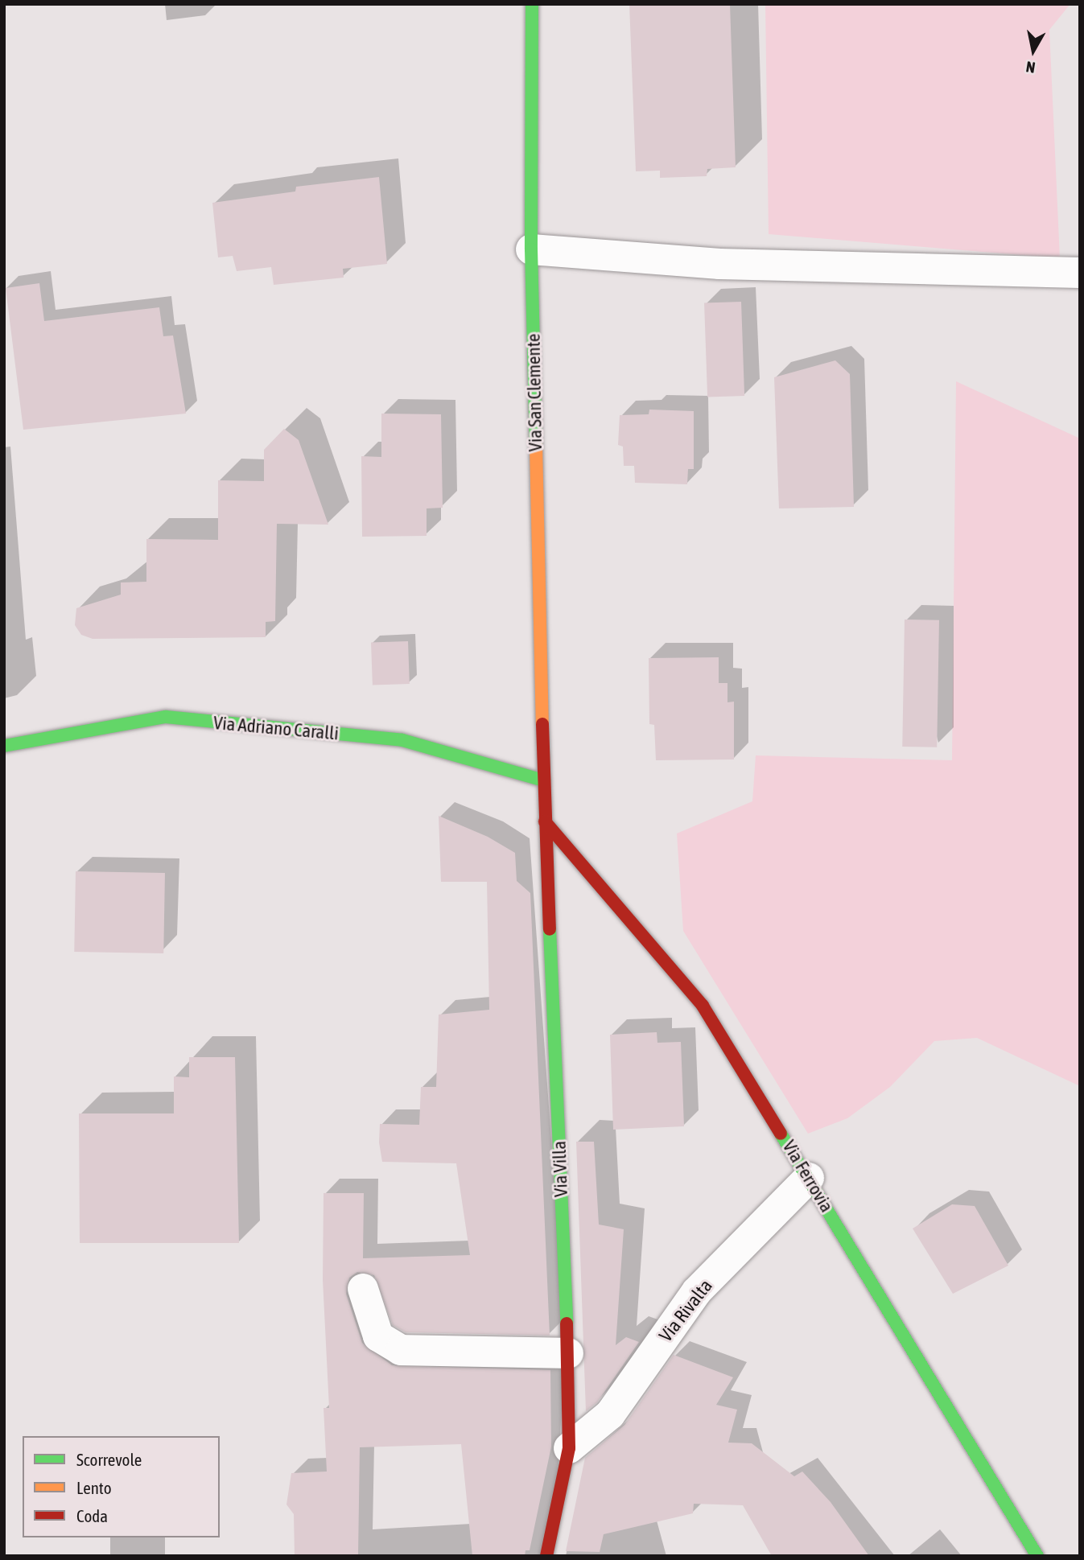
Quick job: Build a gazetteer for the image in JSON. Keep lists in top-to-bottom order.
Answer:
{
  "streets": {
    "street": [
      "Via San Clemente",
      "Via Adriano Caralli",
      "Via Villa",
      "Via Ferrovia",
      "Via Rivalta"
    ]
  },
  "crossings": [
    ["Via San Clemente", "Via Adriano Caralli"],
    ["Via San Clemente", "Via Villa"],
    ["Via Adriano Caralli", "Via Villa"],
    ["Via Villa", "Via Ferrovia"],
    ["Via Villa", "Via Rivalta"],
    ["Via Ferrovia", "Via Rivalta"]
  ],
  "legend": ["Scorrevole", "Lento", "Coda"],
  "north": "bottom"
}
